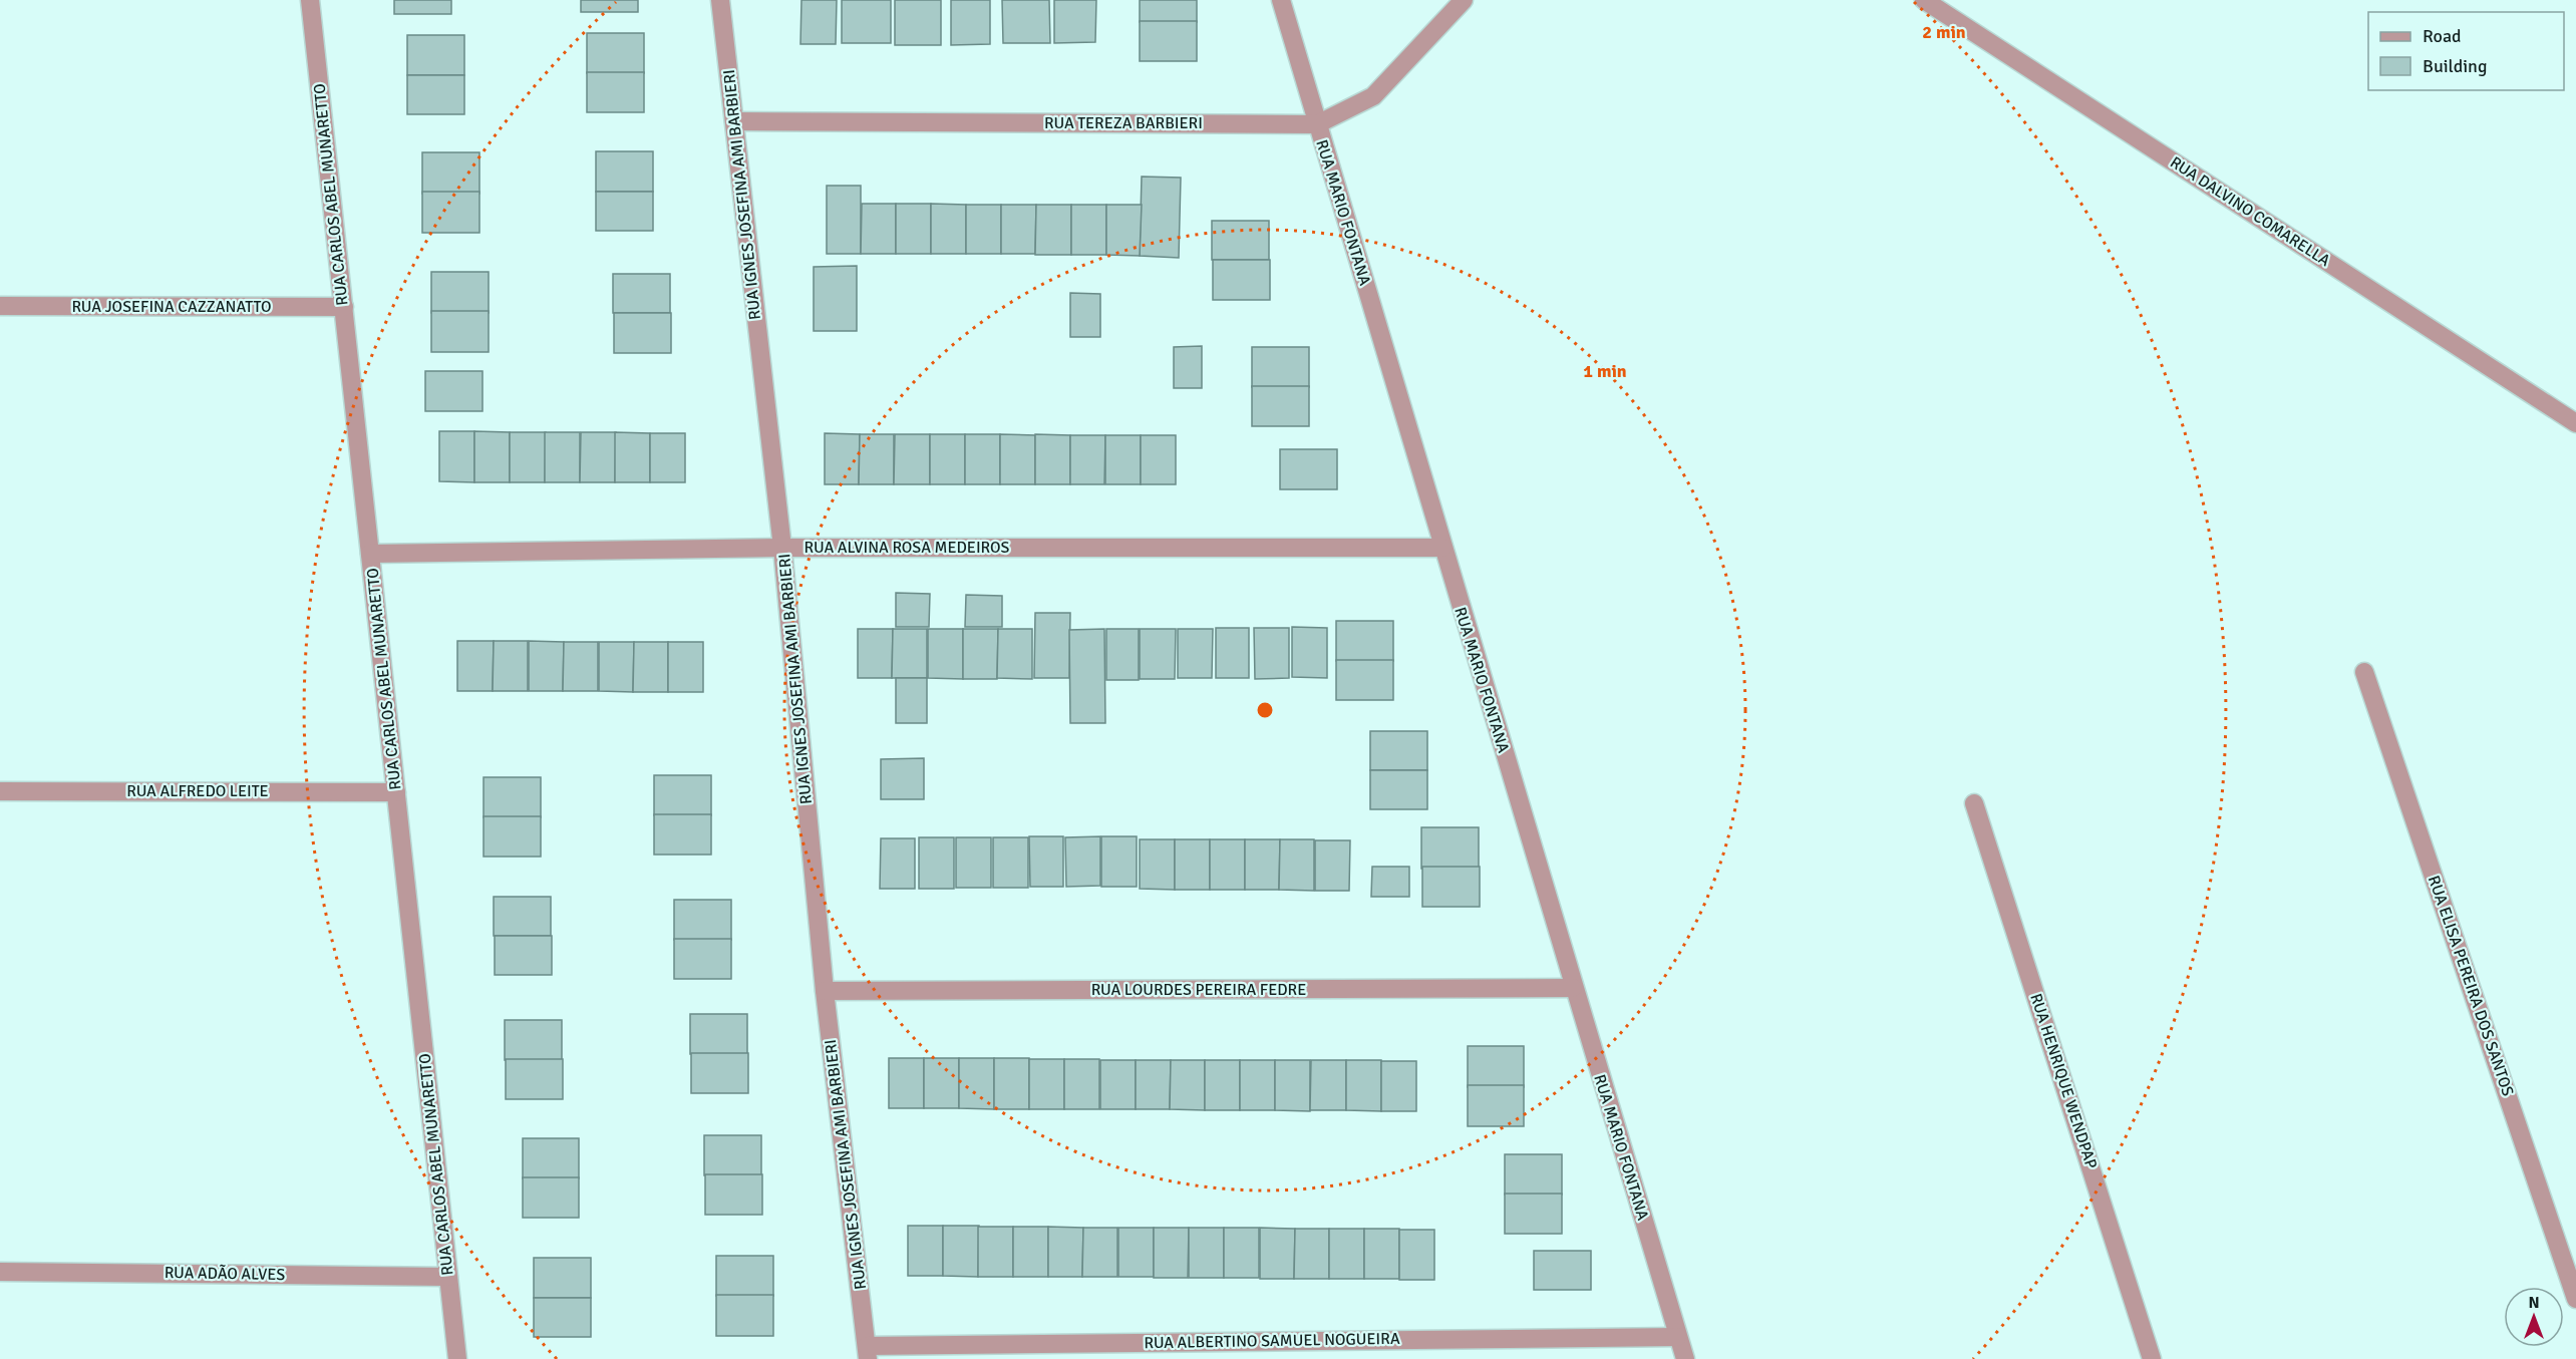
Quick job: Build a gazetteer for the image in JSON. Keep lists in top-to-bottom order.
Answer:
{
  "streets": {
    "street": [
      "RUA TEREZA BARBIERI",
      "RUA CARLOS ABEL MUNARETTO",
      "RUA IGNES JOSEFINA AMI BARBIERI",
      "RUA DALVINO COMARELLA",
      "RUA MARIO FONTANA",
      "RUA JOSEFINA CAZZANATTO",
      "RUA ALVINA ROSA MEDEIROS",
      "RUA ALFREDO LEITE",
      "RUA ELISA PEREIRA DOS SANTOS",
      "RUA LOURDES PEREIRA FEDRE",
      "RUA HENRIQUE WENDPAP",
      "RUA ADÃO ALVES",
      "RUA ALBERTINO SAMUEL NOGUEIRA"
    ]
  },
  "crossings": [
    ["RUA TEREZA BARBIERI", "RUA IGNES JOSEFINA AMI BARBIERI"],
    ["RUA TEREZA BARBIERI", "RUA MARIO FONTANA"],
    ["RUA CARLOS ABEL MUNARETTO", "RUA JOSEFINA CAZZANATTO"],
    ["RUA CARLOS ABEL MUNARETTO", "RUA ALVINA ROSA MEDEIROS"],
    ["RUA CARLOS ABEL MUNARETTO", "RUA ALFREDO LEITE"],
    ["RUA CARLOS ABEL MUNARETTO", "RUA ADÃO ALVES"],
    ["RUA IGNES JOSEFINA AMI BARBIERI", "RUA ALVINA ROSA MEDEIROS"],
    ["RUA IGNES JOSEFINA AMI BARBIERI", "RUA LOURDES PEREIRA FEDRE"],
    ["RUA IGNES JOSEFINA AMI BARBIERI", "RUA ALBERTINO SAMUEL NOGUEIRA"],
    ["RUA MARIO FONTANA", "RUA ALVINA ROSA MEDEIROS"],
    ["RUA MARIO FONTANA", "RUA LOURDES PEREIRA FEDRE"],
    ["RUA MARIO FONTANA", "RUA ALBERTINO SAMUEL NOGUEIRA"]
  ],
  "legend": ["Road", "Building"],
  "north": "top",
  "rings": ["2 min", "1 min"]
}
